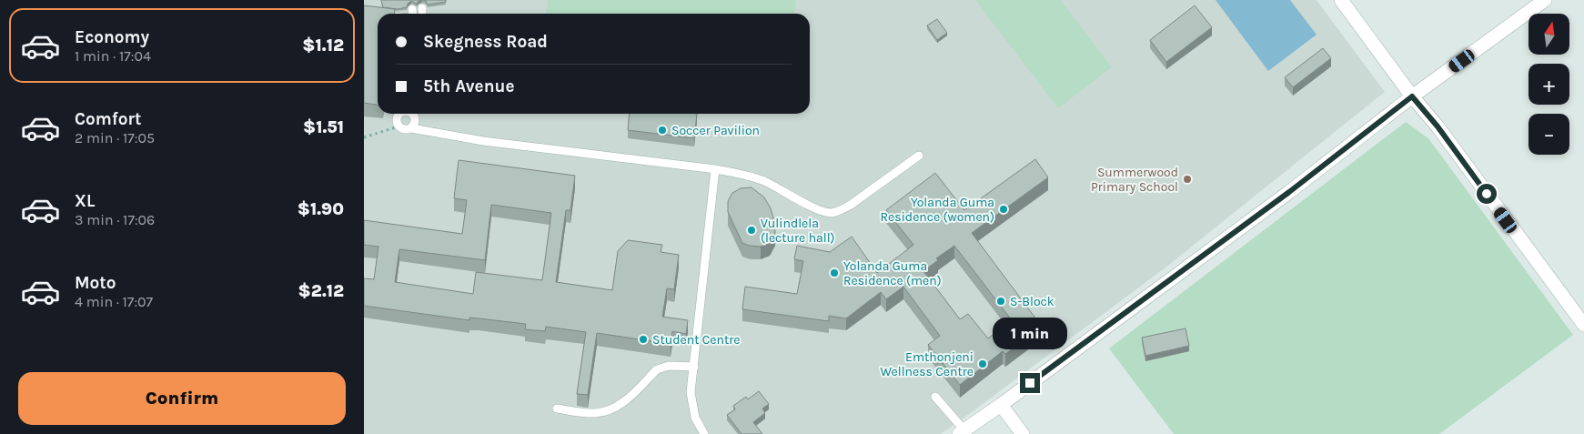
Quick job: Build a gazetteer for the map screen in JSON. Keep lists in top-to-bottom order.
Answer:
{
  "places": [
    "Soccer Pavilion",
    "Summerwood Primary School",
    "Yolanda Guma Residence (women)",
    "Vulindlela (lecture hall)",
    "Yolanda Guma Residence (men)",
    "S-Block",
    "Student Centre",
    "Emthonjeni Wellness Centre"
  ],
  "north": "top",
  "page": {
    "list": [
      {
        "name": "Economy",
        "note": "1 min · 17:04",
        "value": "$1.12"
      },
      {
        "name": "Comfort",
        "note": "2 min · 17:05",
        "value": "$1.51"
      },
      {
        "name": "XL",
        "note": "3 min · 17:06",
        "value": "$1.90"
      },
      {
        "name": "Moto",
        "note": "4 min · 17:07",
        "value": "$2.12"
      }
    ],
    "map_buttons": ["+", "−"],
    "banner": ["Skegness Road", "5th Avenue"],
    "bubble": "1 min",
    "buttons": "Confirm"
  }
}
